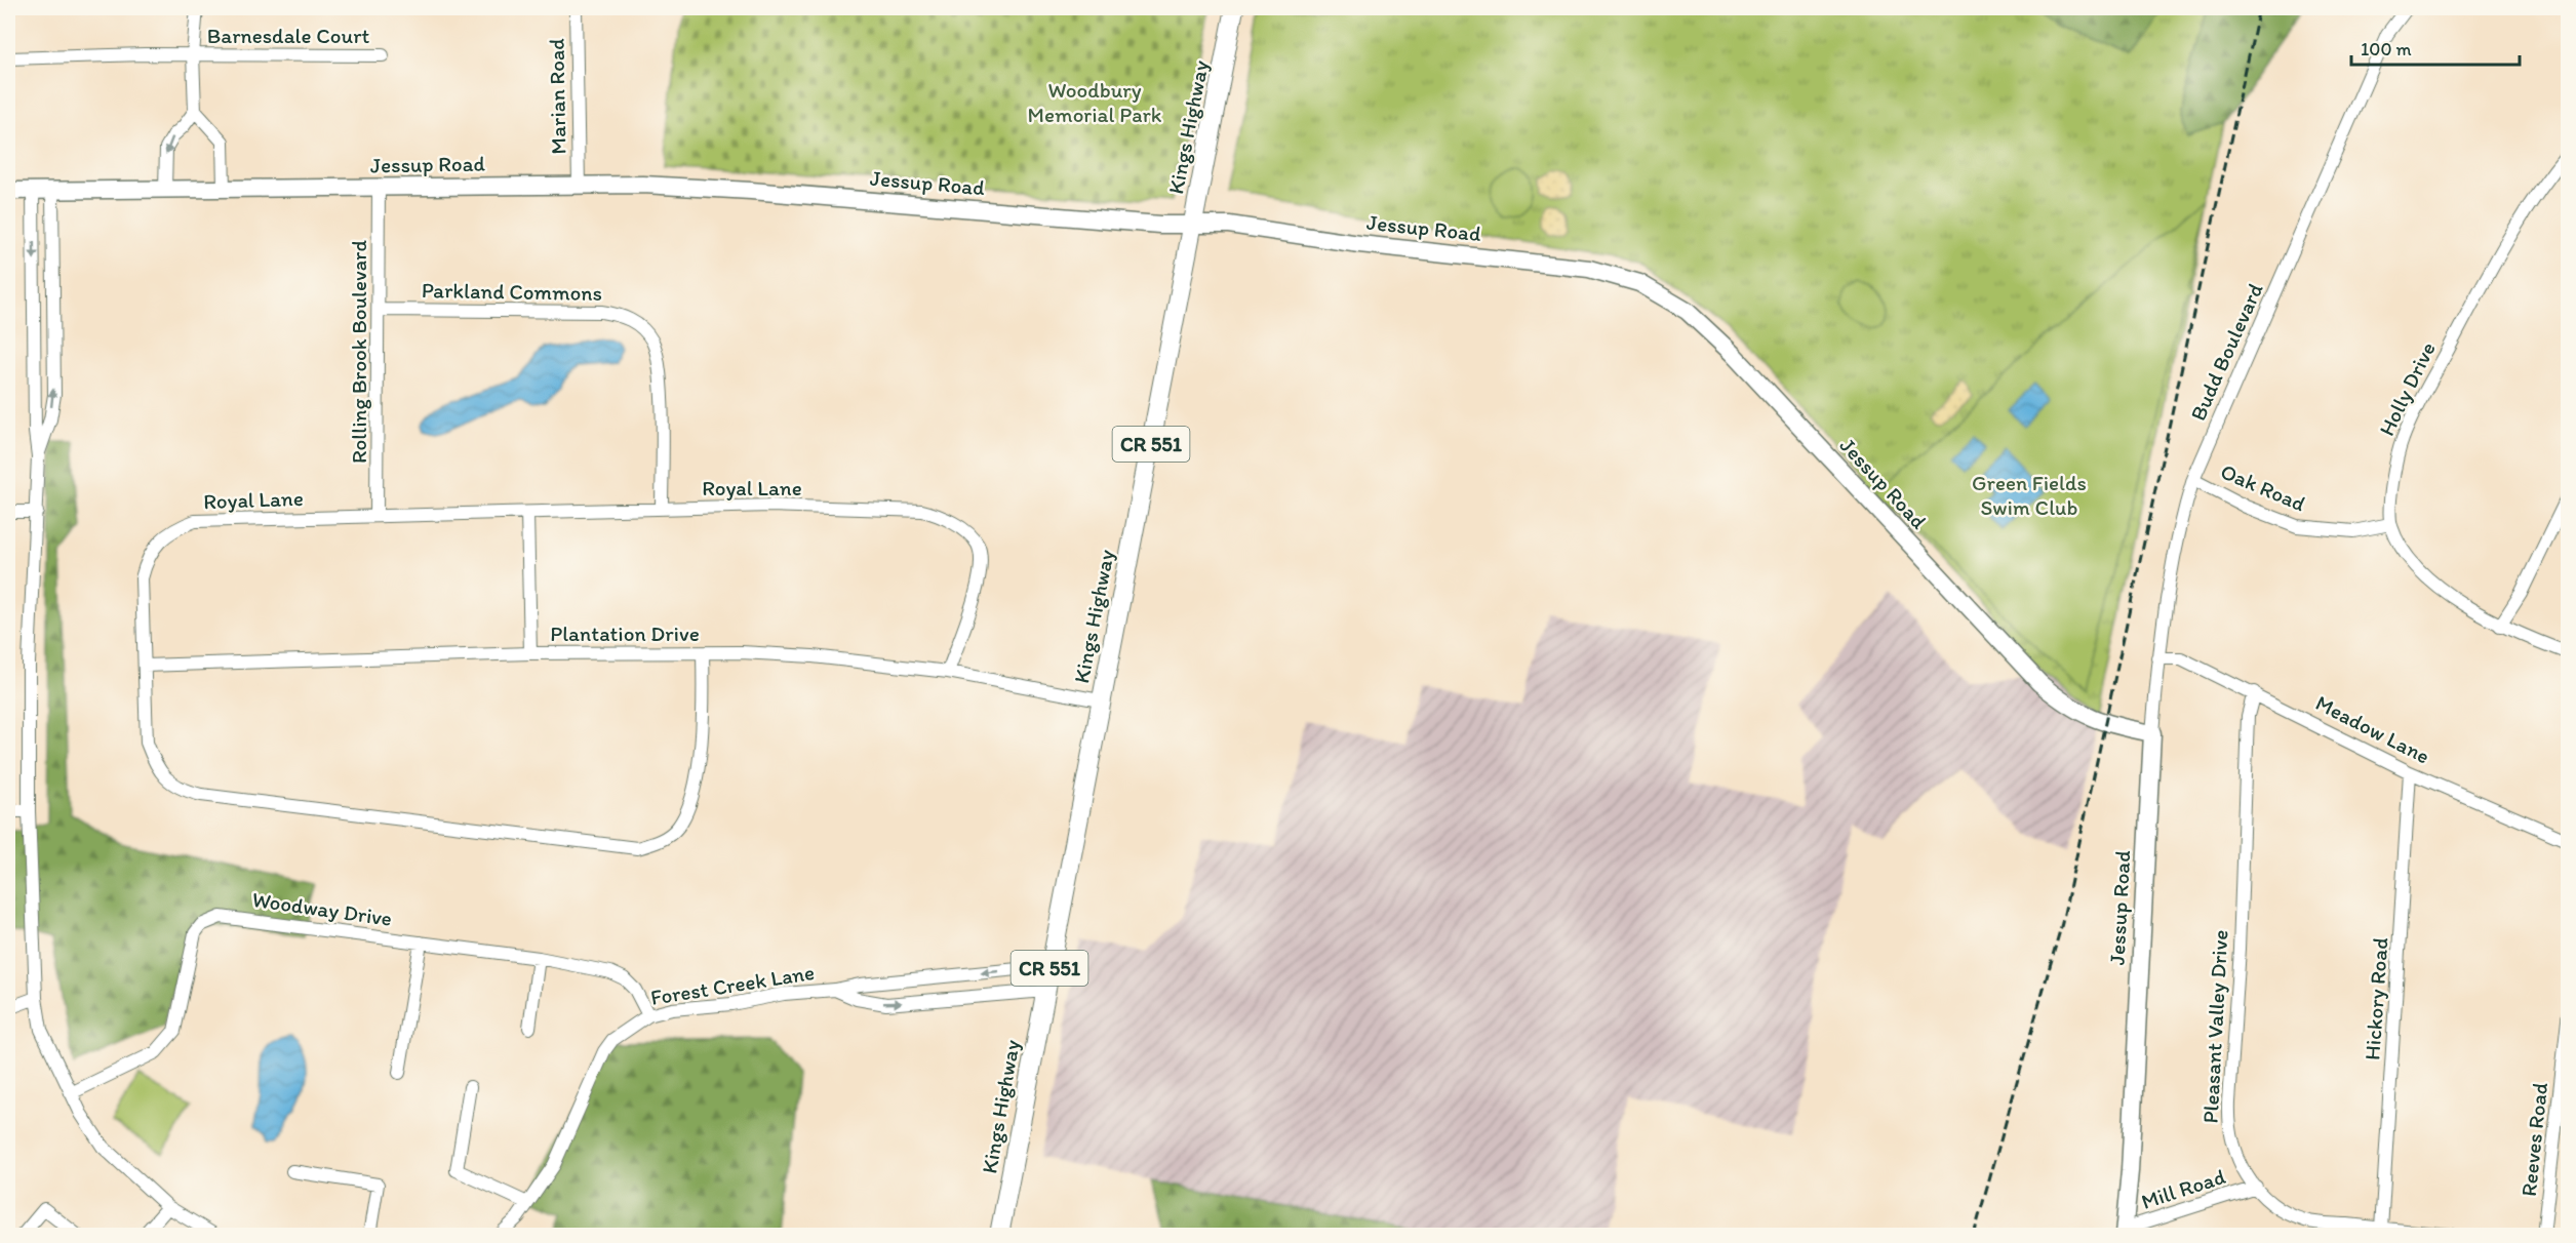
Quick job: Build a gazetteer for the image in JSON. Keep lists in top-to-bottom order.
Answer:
{
  "streets": {
    "main road": ["Kings Highway", "CR 551"],
    "street": [
      "Barnesdale Court",
      "Marian Road",
      "Jessup Road",
      "Parkland Commons",
      "Rolling Brook Boulevard",
      "Budd Boulevard",
      "Holly Drive",
      "Royal Lane",
      "Oak Road",
      "Plantation Drive",
      "Meadow Lane",
      "Woodway Drive",
      "Forest Creek Lane",
      "Hickory Road",
      "Pleasant Valley Drive",
      "Reeves Road",
      "Mill Road"
    ]
  },
  "crossings": [
    ["Marian Road", "Jessup Road"],
    ["Kings Highway", "Jessup Road"],
    ["Kings Highway", "Plantation Drive"],
    ["Kings Highway", "Forest Creek Lane"],
    ["Jessup Road", "Rolling Brook Boulevard"],
    ["Jessup Road", "Budd Boulevard"],
    ["Jessup Road", "Mill Road"],
    ["Parkland Commons", "Rolling Brook Boulevard"],
    ["Parkland Commons", "Royal Lane"],
    ["Rolling Brook Boulevard", "Royal Lane"],
    ["Budd Boulevard", "Oak Road"],
    ["Budd Boulevard", "Meadow Lane"],
    ["Holly Drive", "Oak Road"],
    ["Royal Lane", "Plantation Drive"],
    ["Meadow Lane", "Hickory Road"],
    ["Meadow Lane", "Pleasant Valley Drive"],
    ["Woodway Drive", "Forest Creek Lane"],
    ["Hickory Road", "Pleasant Valley Drive"],
    ["Pleasant Valley Drive", "Mill Road"]
  ],
  "parks": ["Woodbury Memorial Park", "Green Fields Swim Club"],
  "scale_bar": "100 m"
}
